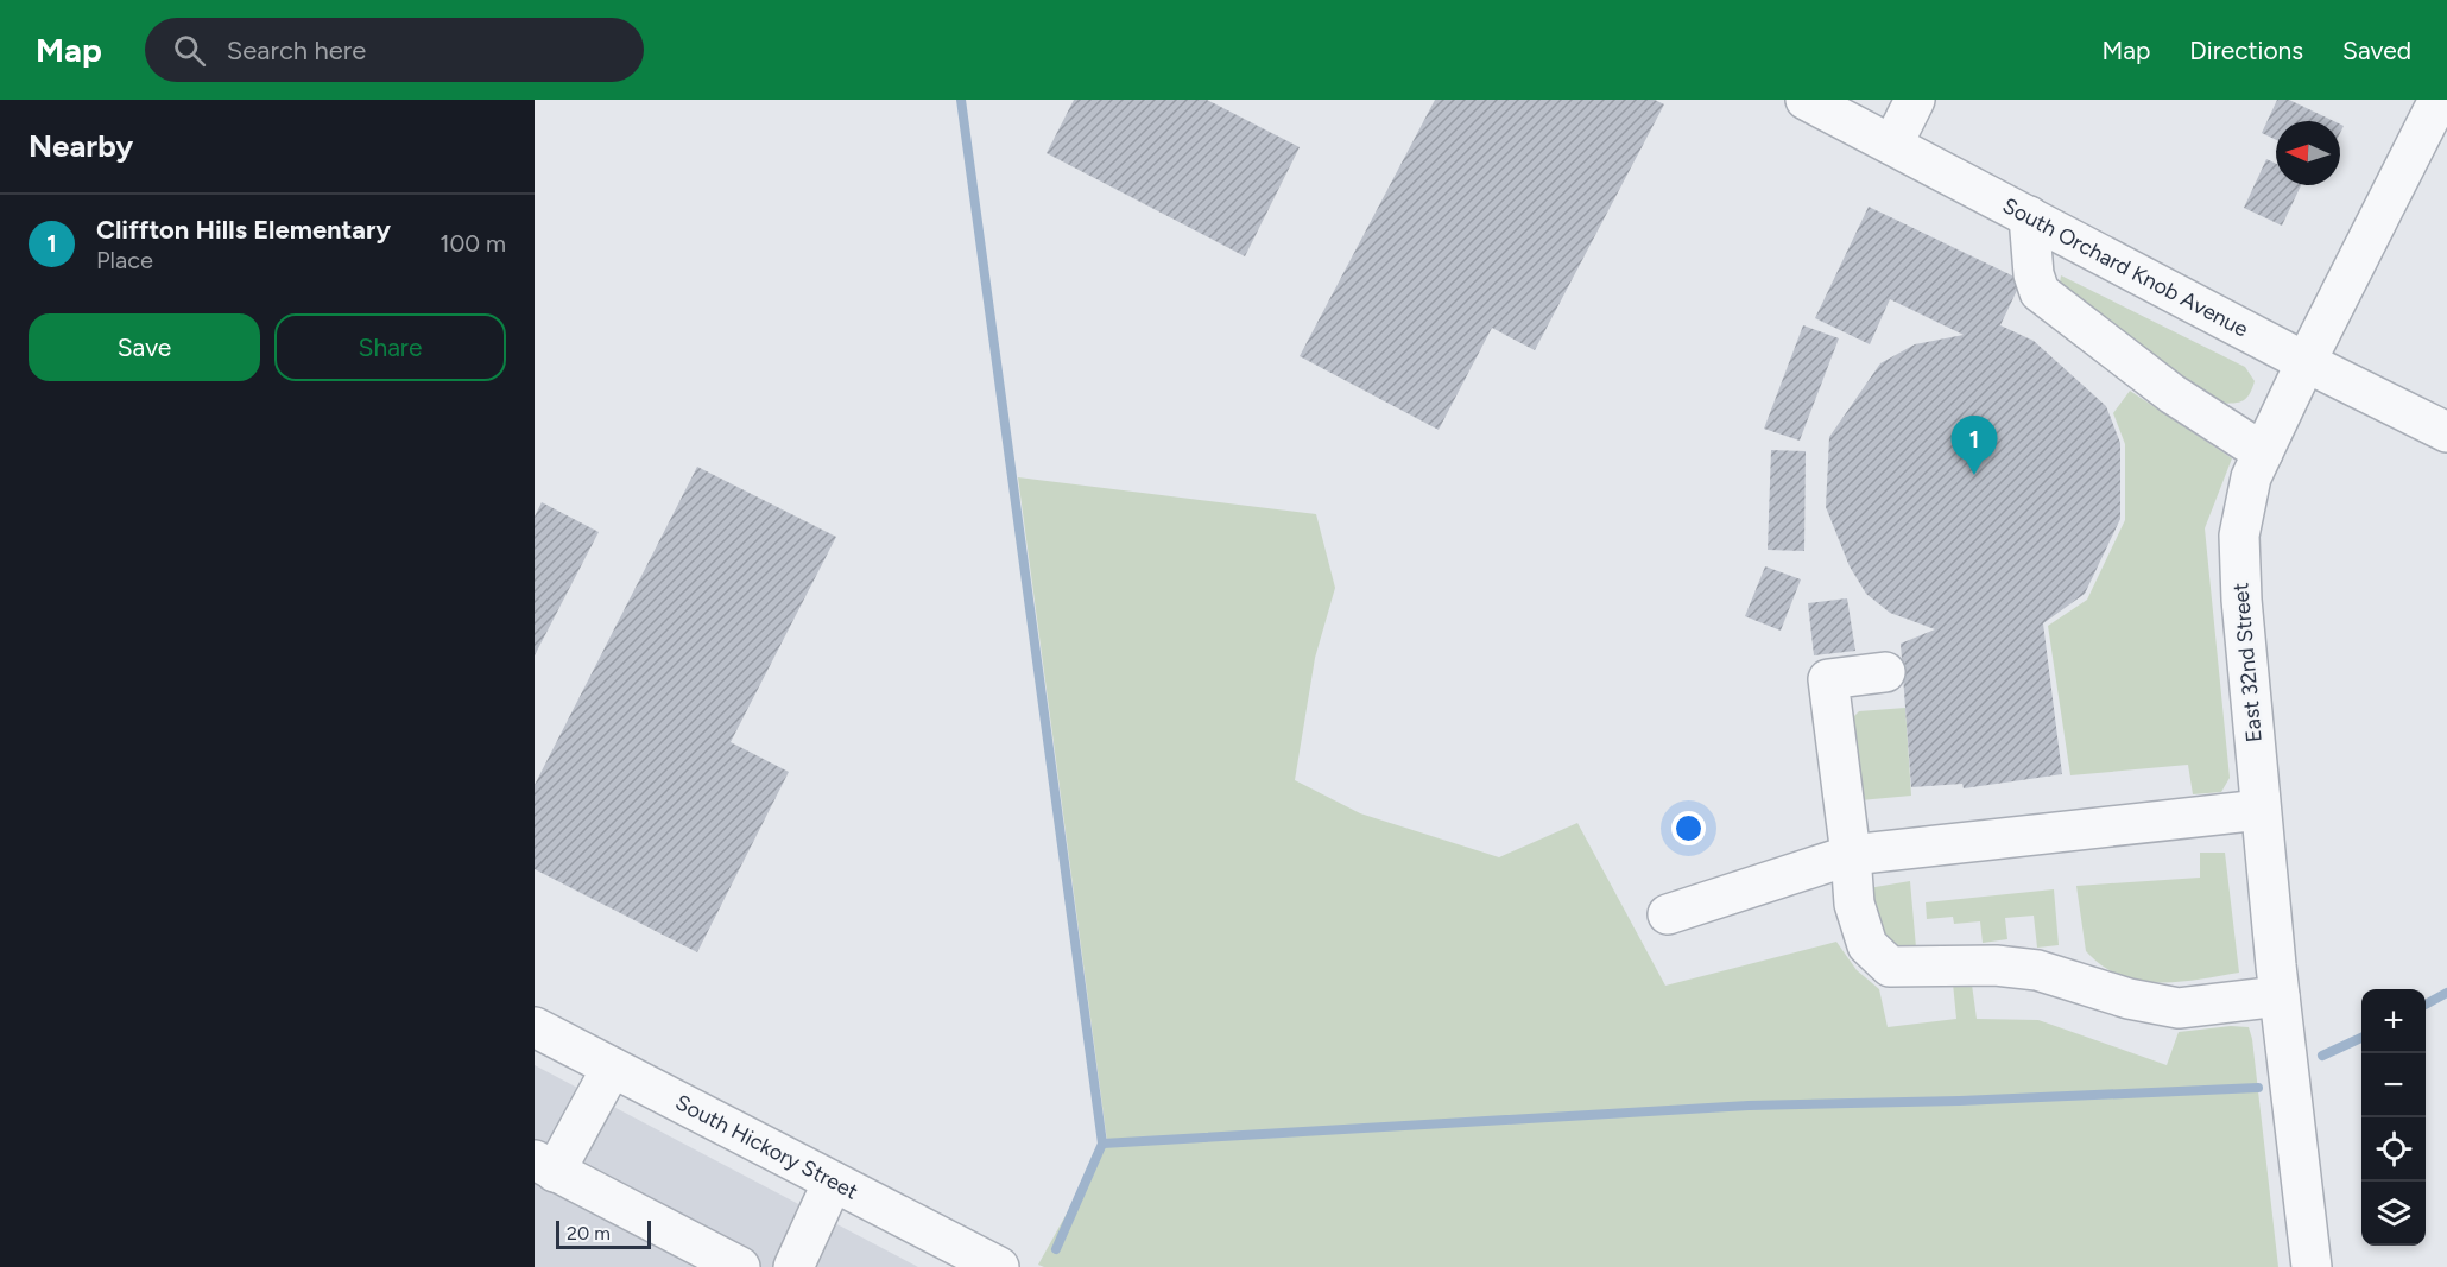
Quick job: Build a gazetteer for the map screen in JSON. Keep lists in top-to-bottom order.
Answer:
{
  "streets": {
    "street": ["South Orchard Knob Avenue", "East 32nd Street", "South Hickory Street"]
  },
  "crossings": [
    ["South Orchard Knob Avenue", "East 32nd Street"]
  ],
  "scale_bar": "20 m",
  "north": "left",
  "page": {
    "header": "Map",
    "search": "Search here",
    "nav": ["Map", "Directions", "Saved"],
    "heading": "Nearby",
    "list": [
      {
        "mark": "1",
        "name": "Cliffton Hills Elementary",
        "note": "Place",
        "value": "100 m"
      }
    ],
    "buttons": ["Save", "Share"],
    "pins": "1",
    "map_buttons": ["+", "−"],
    "scale": "20 m"
  }
}
